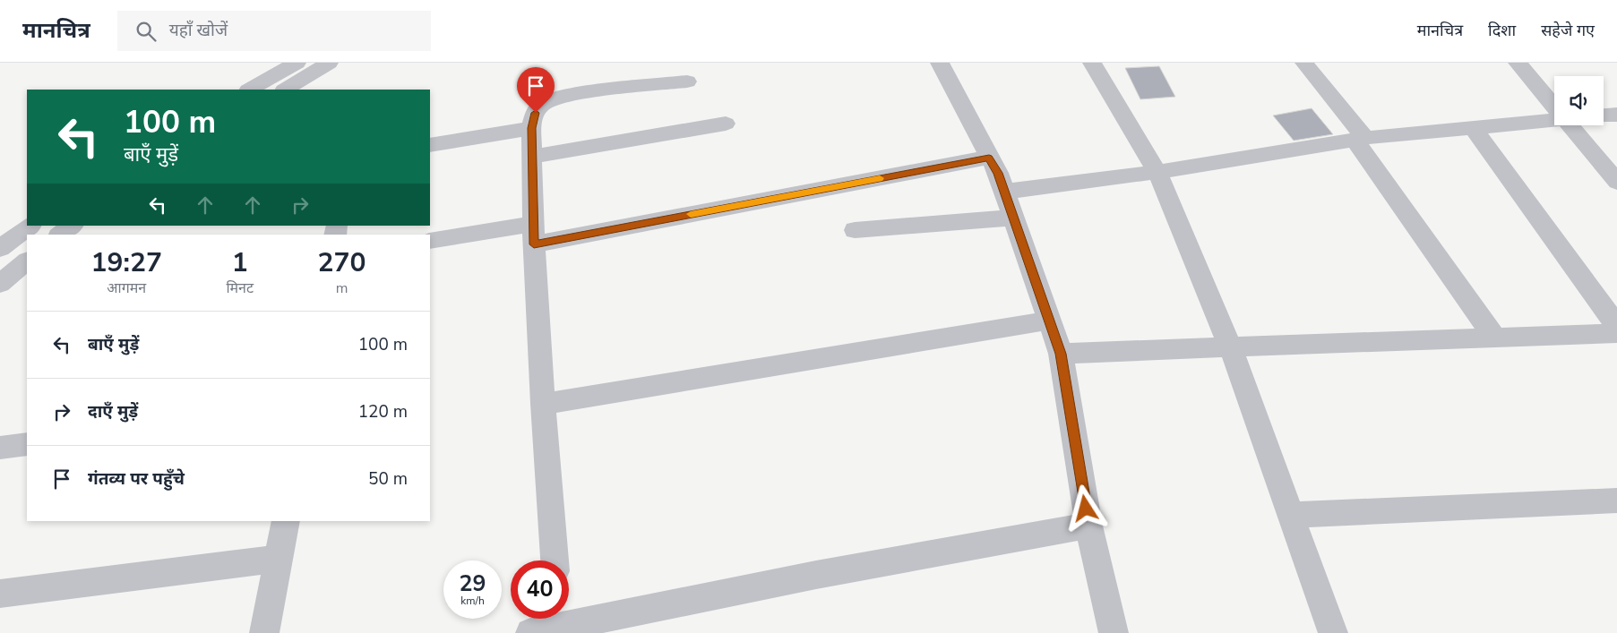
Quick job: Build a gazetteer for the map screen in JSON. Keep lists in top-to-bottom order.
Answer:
{
  "page": {
    "header": "मानचित्र",
    "search": "यहाँ खोजें",
    "nav": ["मानचित्र", "दिशा", "सहेजे गए"],
    "turn": ["100 m", "बाएँ मुड़ें"],
    "eta": [
      "19:27",
      "आगमन",
      "1",
      "मिनट",
      "270",
      "m"
    ],
    "list": [
      {
        "name": "बाएँ मुड़ें",
        "value": "100 m"
      },
      {
        "name": "दाएँ मुड़ें",
        "value": "120 m"
      },
      {
        "name": "गंतव्य पर पहुँचे",
        "value": "50 m"
      }
    ],
    "speed": "29 km/h",
    "limit": "40"
  }
}
